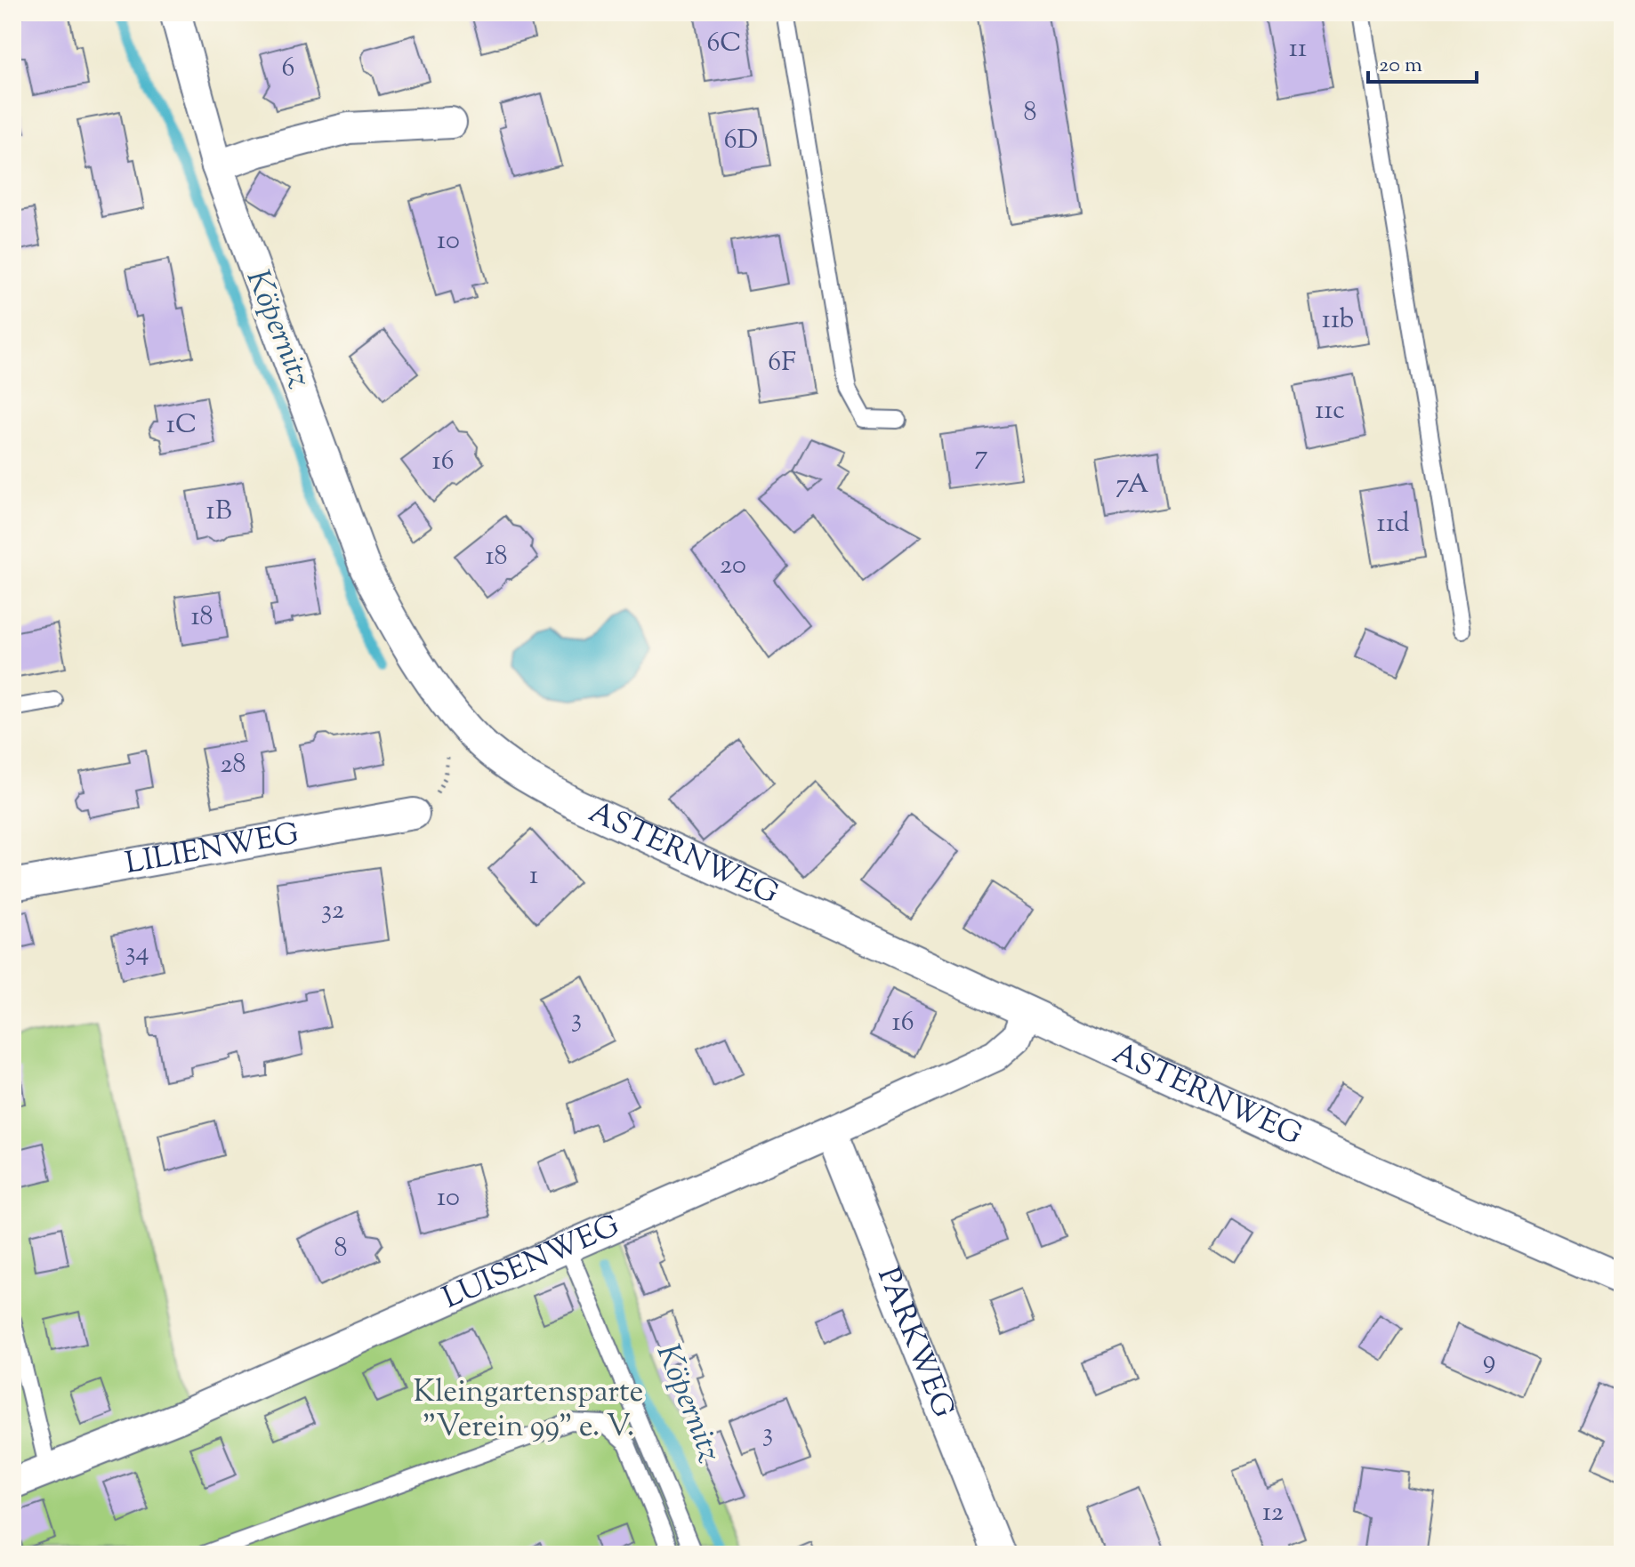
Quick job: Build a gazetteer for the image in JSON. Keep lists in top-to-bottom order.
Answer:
{
  "streets": {
    "street": [
      "LILIENWEG",
      "ASTERNWEG",
      "LUISENWEG",
      "PARKWEG"
    ]
  },
  "crossings": [
    ["ASTERNWEG", "LUISENWEG"],
    ["LUISENWEG", "PARKWEG"]
  ],
  "water": ["Köpernitz"],
  "parks": ["Kleingartensparte \"Verein 99\" e. V."],
  "house_numbers": [
    "6C",
    "11",
    "6",
    "8",
    "6D",
    "10",
    "11b",
    "6F",
    "11c",
    "1C",
    "7",
    "16",
    "7A",
    "1B",
    "11d",
    "18",
    "20",
    "18",
    "28",
    "1",
    "32",
    "34",
    "3",
    "16",
    "10",
    "8",
    "9",
    "3",
    "12"
  ],
  "scale_bar": "20 m"
}
